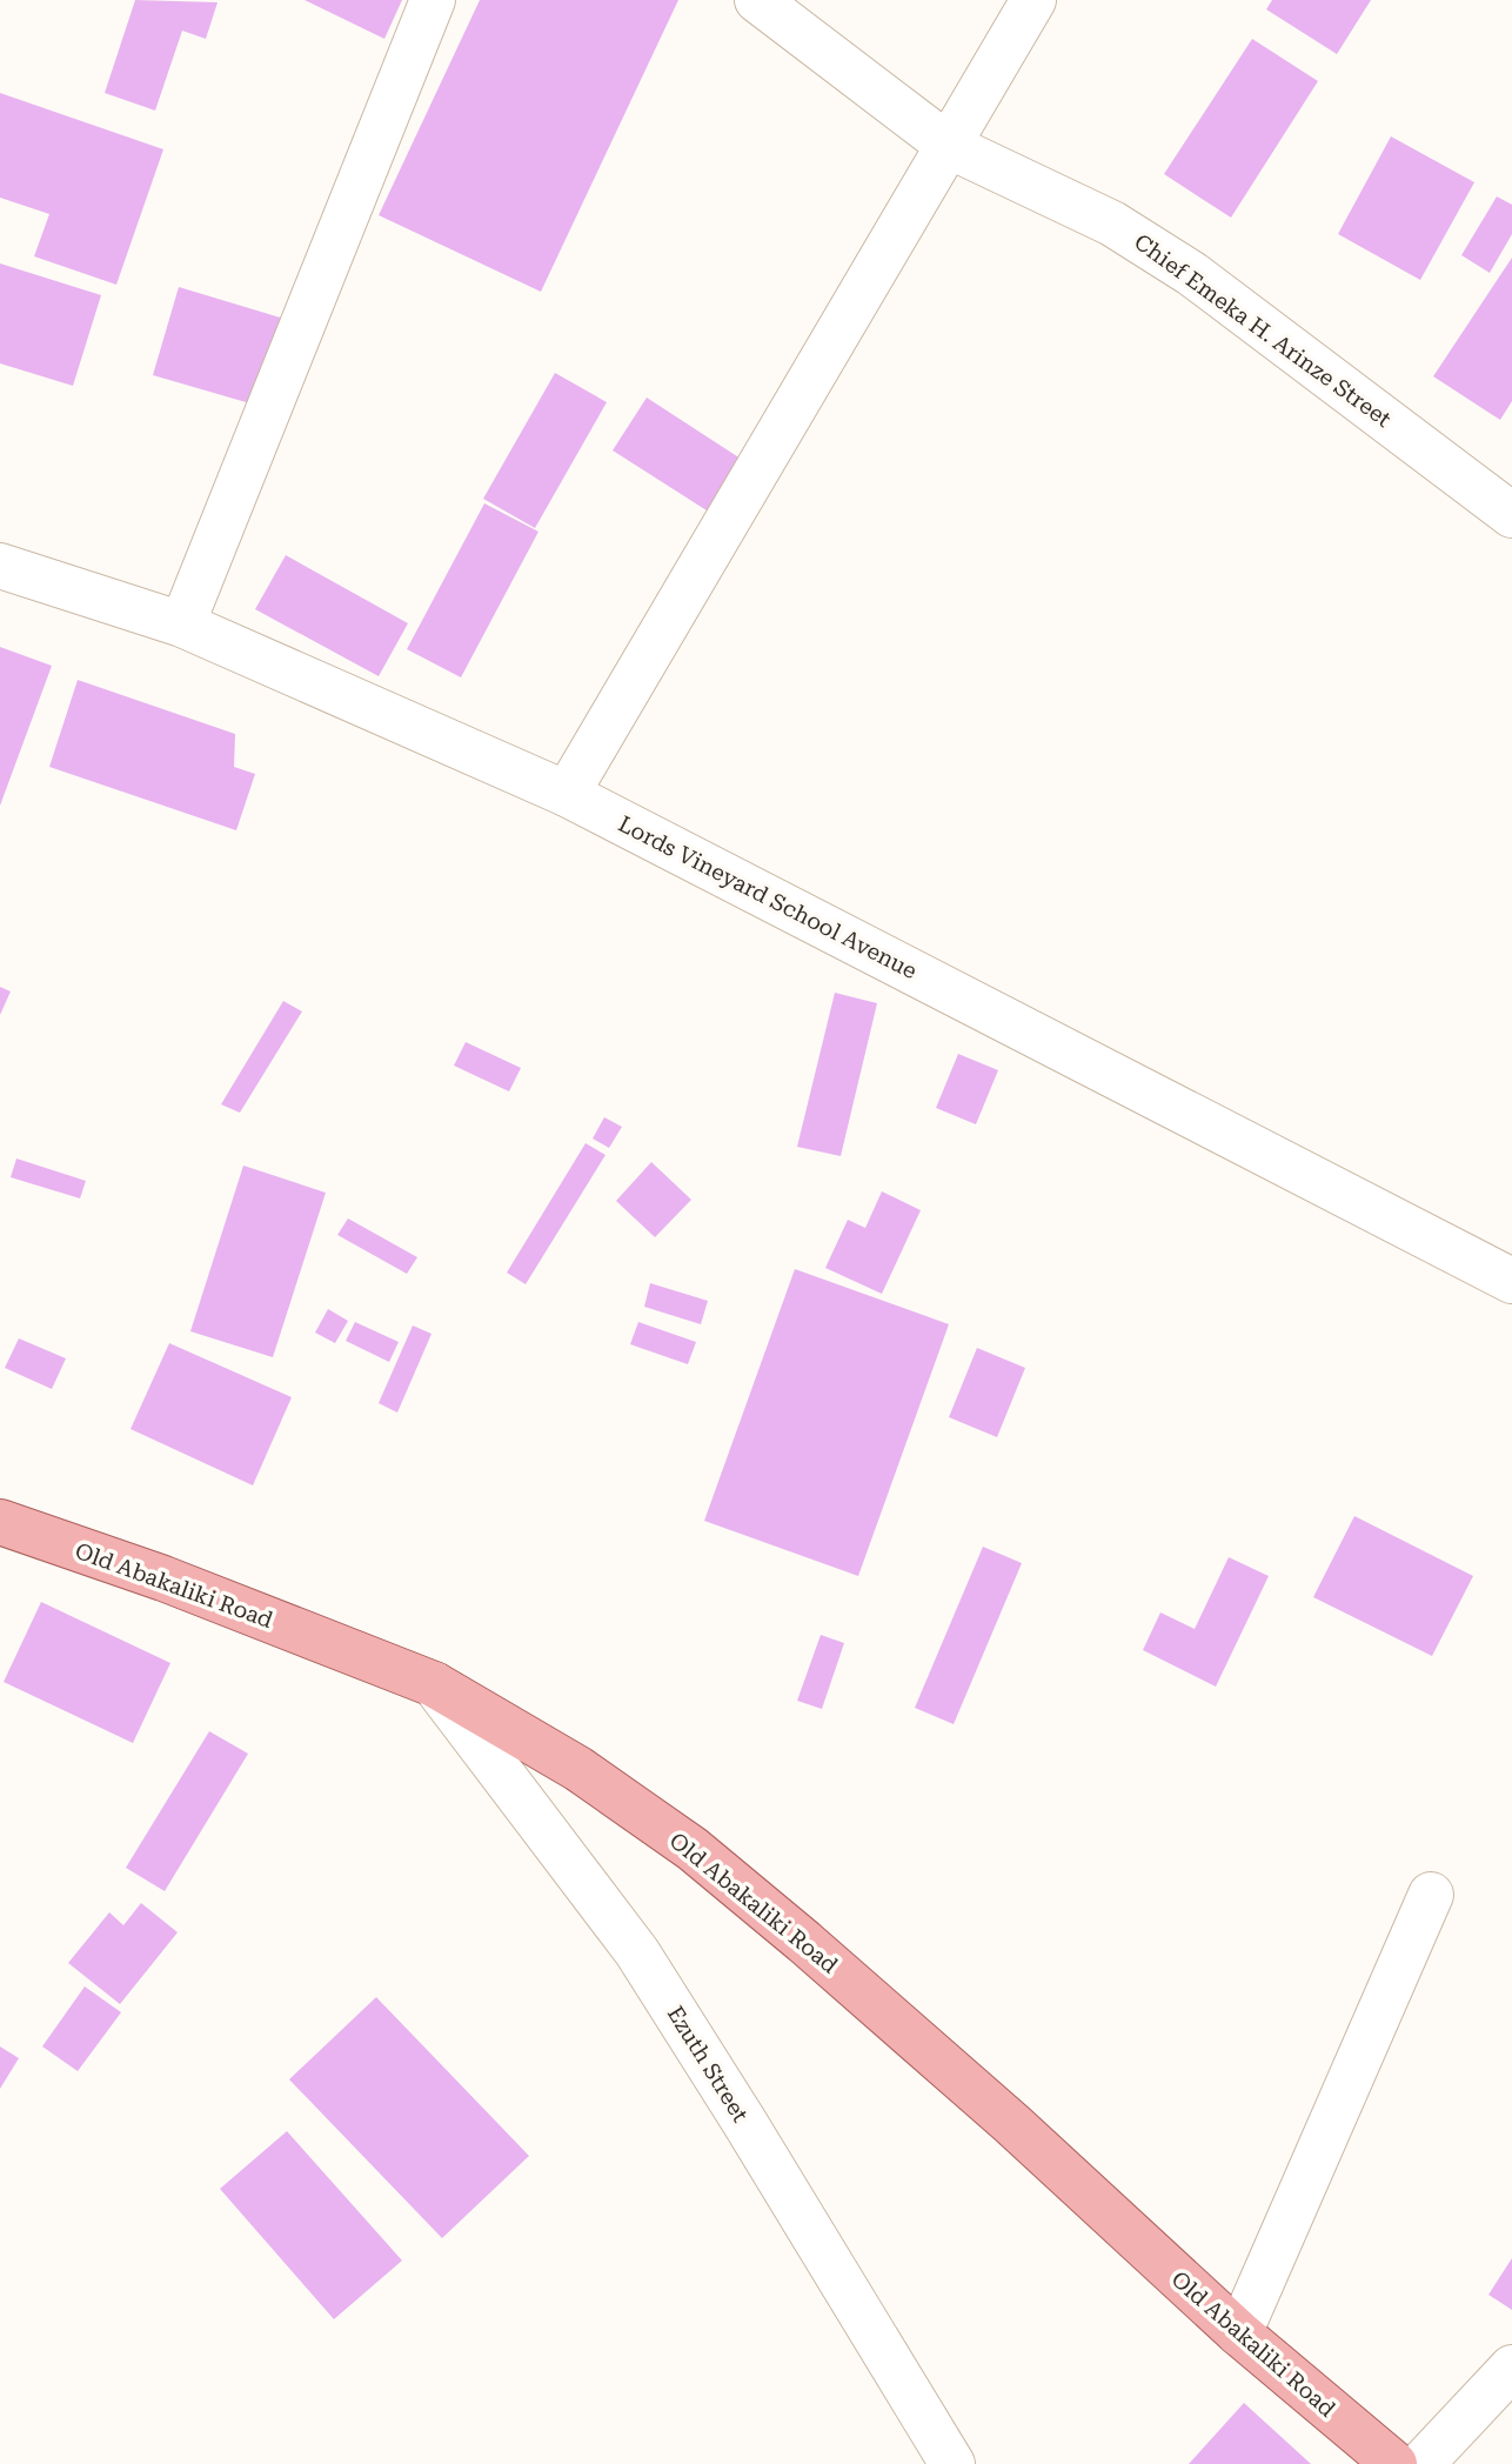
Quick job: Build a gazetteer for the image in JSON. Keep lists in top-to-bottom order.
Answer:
{
  "streets": {
    "main road": ["Old Abakaliki Road"],
    "street": ["Chief Emeka H. Arinze Street", "Lords Vineyard School Avenue", "Ezuth Street"]
  },
  "crossings": [
    ["Old Abakaliki Road", "Ezuth Street"]
  ]
}
